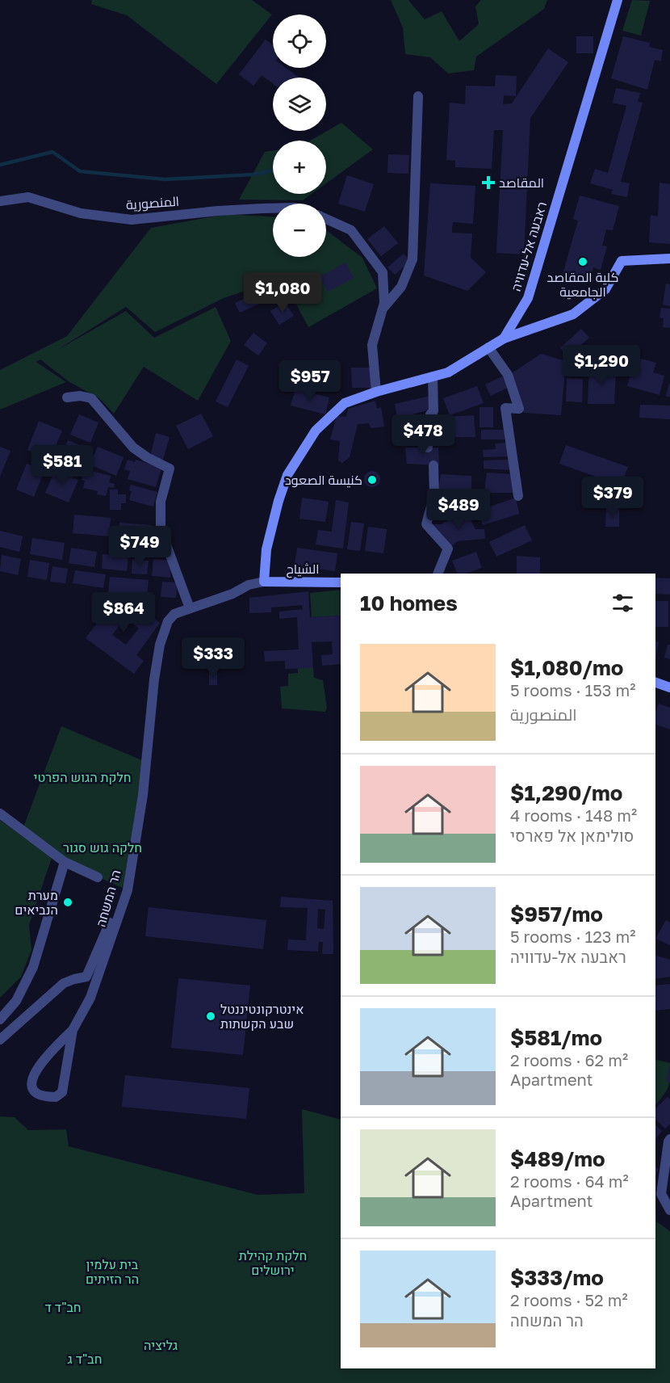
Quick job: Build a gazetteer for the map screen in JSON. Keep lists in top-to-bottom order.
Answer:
{
  "streets": {
    "street": [
      "المنصورية",
      "ראבעה אל-עדוויה",
      "الشياح",
      "הר המשחה"
    ]
  },
  "crossings": [
    ["ראבעה אל-עדוויה", "الشياح"]
  ],
  "parks": [
    "חלקת הגוש הפרטי",
    "חלקה גוש סגור",
    "חלקת קהילת ירושלים",
    "בית עלמין הר הזיתים",
    "חב\"ד ד",
    "גליציה",
    "חב\"ד ג"
  ],
  "places": {
    "health": ["المقاصد"],
    "other": [
      "كلية المقاصد الجامعية",
      "كنيسة الصعود",
      "מערת הנביאים",
      "אינטרקונטיננטל שבע הקשתות"
    ]
  },
  "page": {
    "map_buttons": ["+", "−"],
    "price": [
      "$1,080",
      "$1,290",
      "$957",
      "$478",
      "$581",
      "$379",
      "$489",
      "$749",
      "$864",
      "$333"
    ],
    "heading": "10 homes",
    "list": [
      {
        "name": "$1,080/mo",
        "note": "5 rooms · 153 m² · المنصورية"
      },
      {
        "name": "$1,290/mo",
        "note": "4 rooms · 148 m² · סולימאן אל פארסי"
      },
      {
        "name": "$957/mo",
        "note": "5 rooms · 123 m² · ראבעה אל-עדוויה"
      },
      {
        "name": "$581/mo",
        "note": "2 rooms · 62 m² · Apartment"
      },
      {
        "name": "$489/mo",
        "note": "2 rooms · 64 m² · Apartment"
      },
      {
        "name": "$333/mo",
        "note": "2 rooms · 52 m² · הר המשחה"
      }
    ]
  }
}
